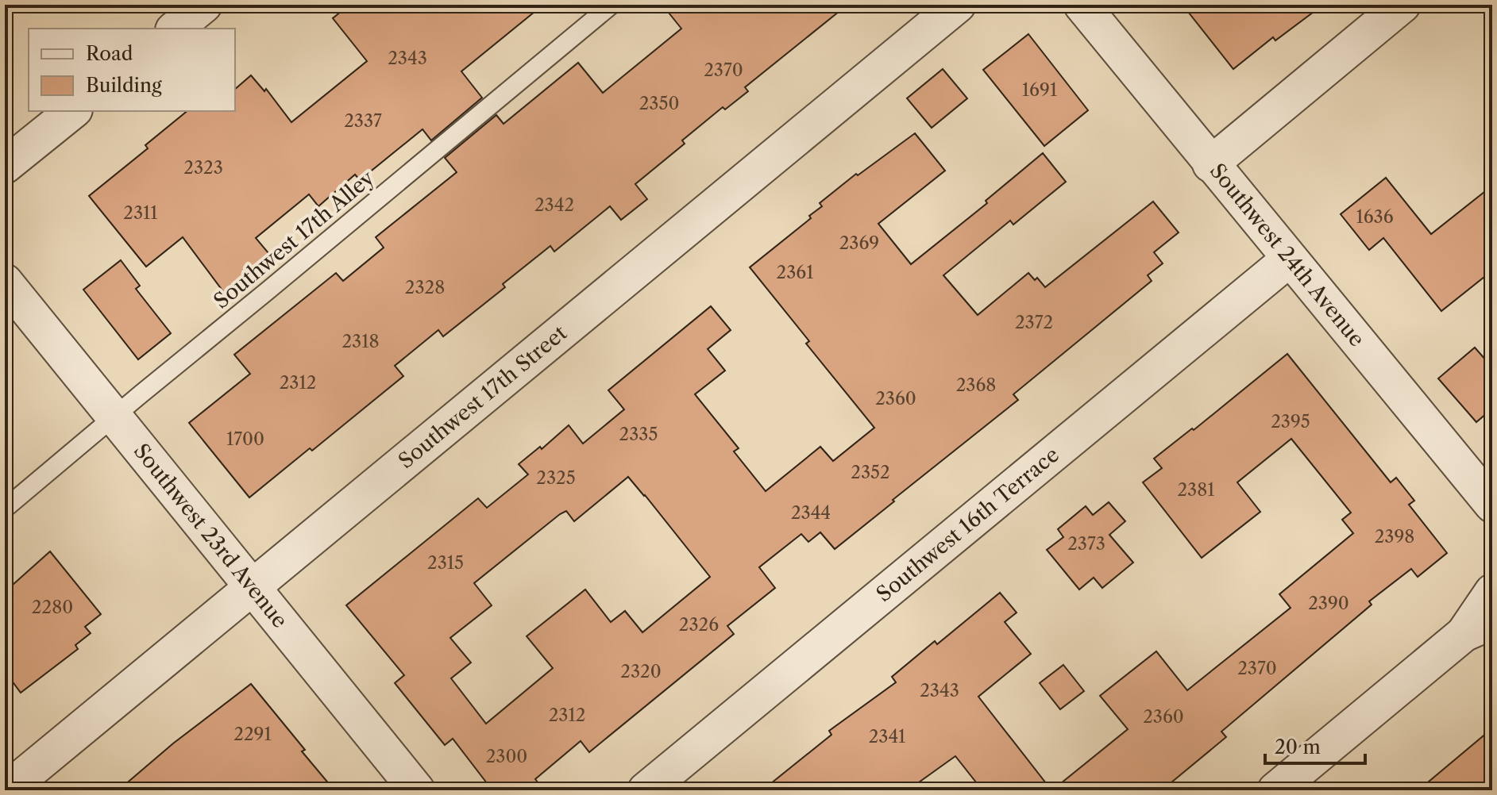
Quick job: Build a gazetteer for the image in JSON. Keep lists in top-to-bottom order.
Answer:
{
  "streets": {
    "street": [
      "Southwest 24th Avenue",
      "Southwest 17th Street",
      "Southwest 16th Terrace",
      "Southwest 23rd Avenue"
    ],
    "lane": ["Southwest 17th Alley"]
  },
  "crossings": [
    ["Southwest 17th Alley", "Southwest 23rd Avenue"],
    ["Southwest 24th Avenue", "Southwest 16th Terrace"],
    ["Southwest 17th Street", "Southwest 23rd Avenue"]
  ],
  "house_numbers": [
    "2343",
    "2370",
    "1691",
    "2350",
    "2337",
    "2323",
    "2342",
    "2311",
    "1636",
    "2369",
    "2361",
    "2328",
    "2372",
    "2318",
    "2312",
    "2368",
    "2360",
    "2395",
    "2335",
    "1700",
    "2352",
    "2325",
    "2381",
    "2344",
    "2398",
    "2373",
    "2315",
    "2390",
    "2280",
    "2326",
    "2370",
    "2320",
    "2343",
    "2312",
    "2360",
    "2291",
    "2341",
    "2300"
  ],
  "legend": ["Road", "Building"],
  "scale_bar": "20 m"
}
